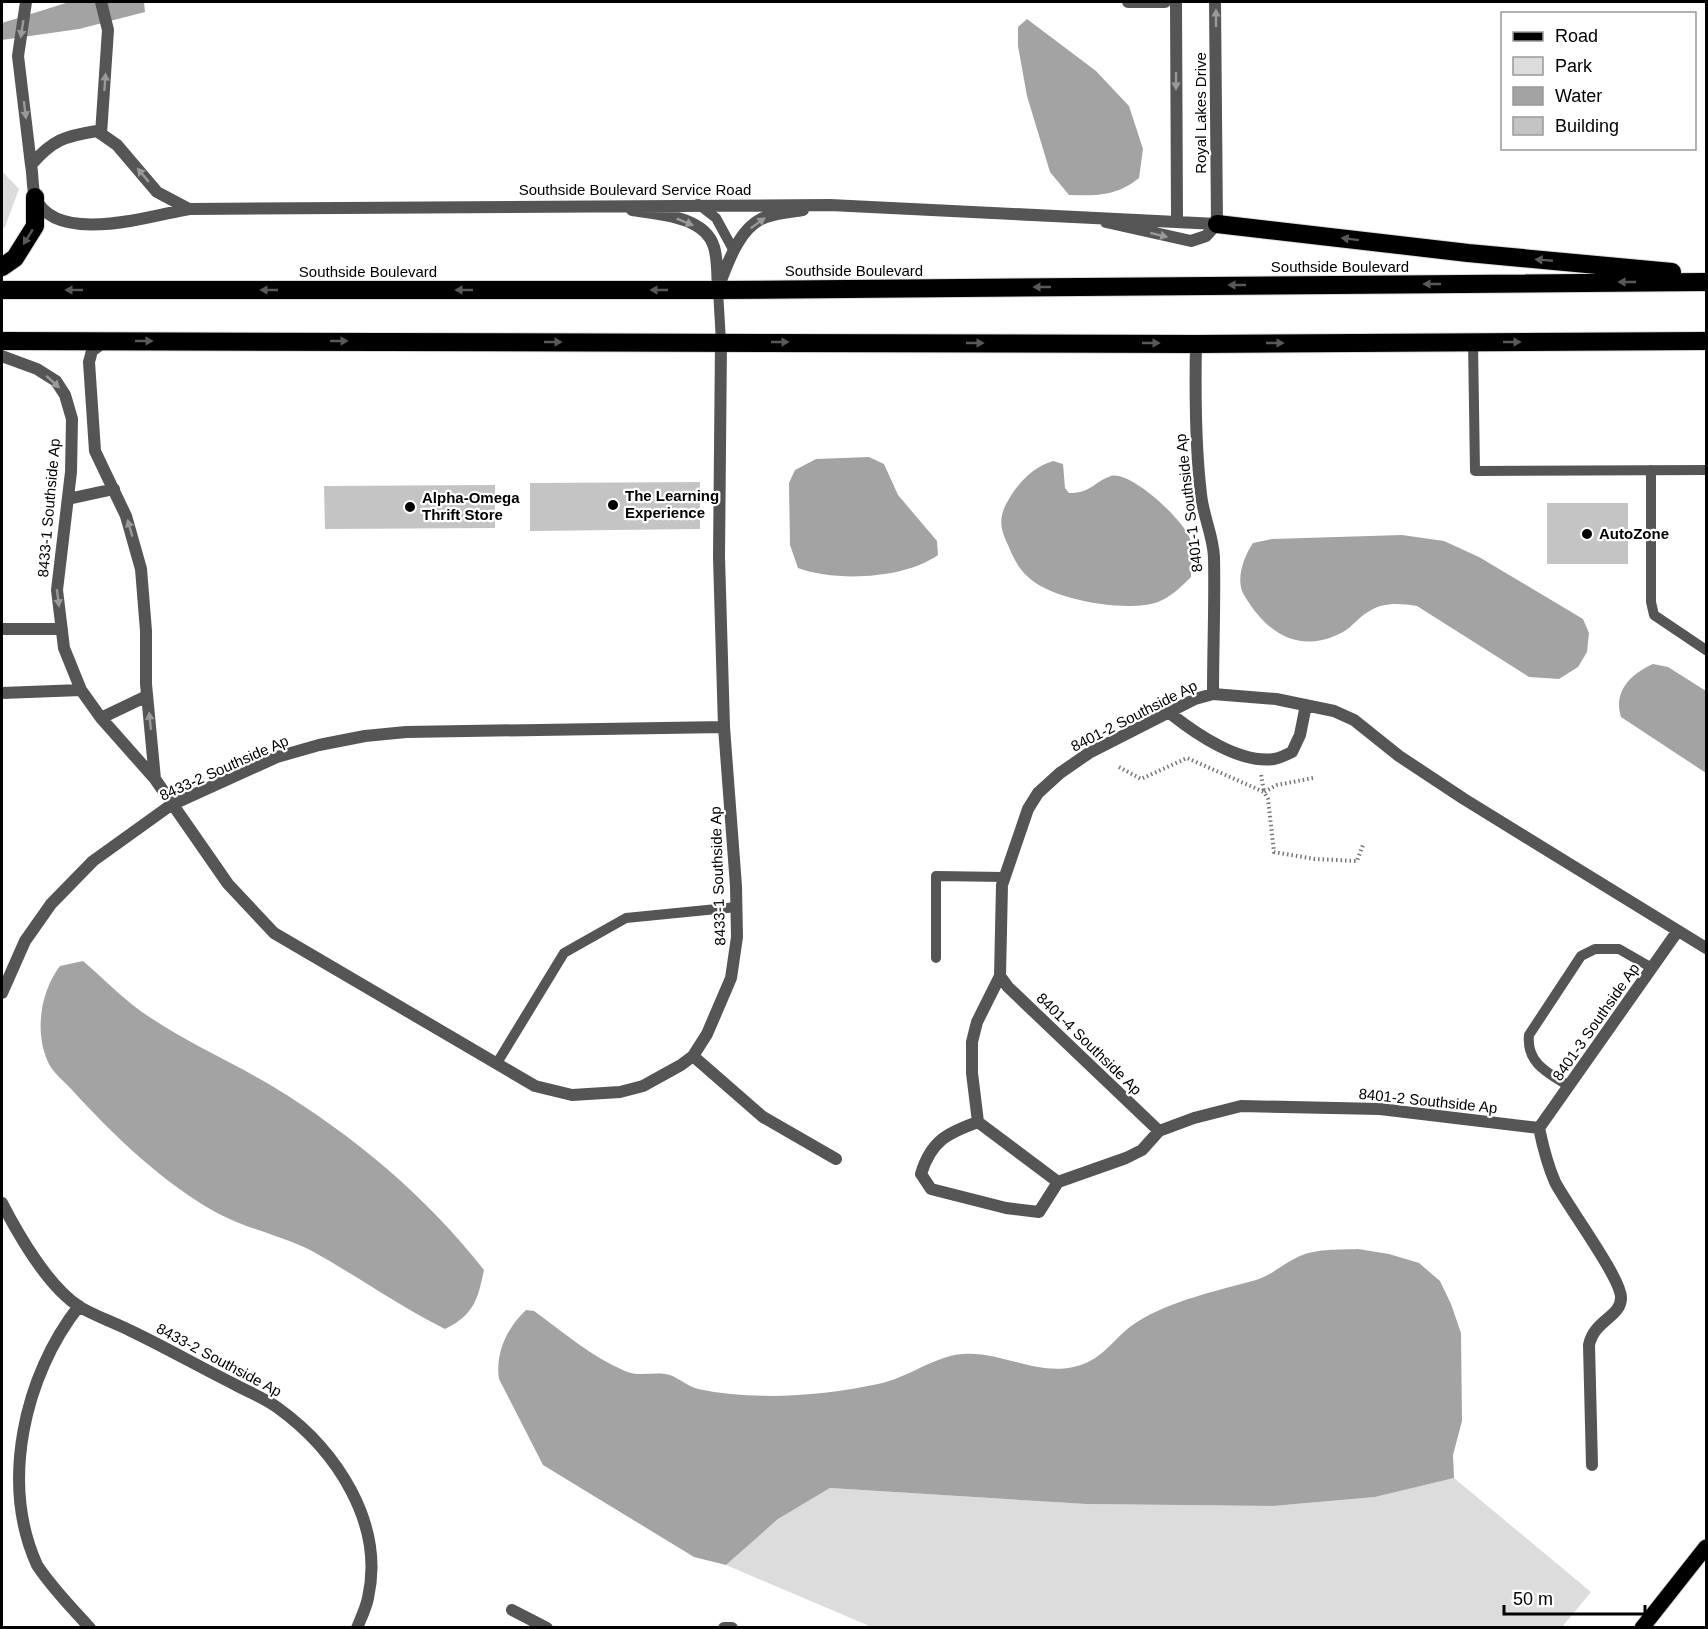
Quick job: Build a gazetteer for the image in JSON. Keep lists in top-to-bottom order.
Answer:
{
  "streets": {
    "highway": ["Southside Boulevard"],
    "street": [
      "Royal Lakes Drive",
      "Southside Boulevard Service Road",
      "8401-1 Southside Ap",
      "8433-1 Southside Ap",
      "8401-2 Southside Ap",
      "8433-2 Southside Ap",
      "8401-3 Southside Ap",
      "8401-4 Southside Ap"
    ]
  },
  "crossings": [
    ["Royal Lakes Drive", "Southside Boulevard Service Road"],
    ["8401-1 Southside Ap", "8401-2 Southside Ap"],
    ["8433-1 Southside Ap", "8433-2 Southside Ap"],
    ["8401-2 Southside Ap", "8401-3 Southside Ap"],
    ["8401-2 Southside Ap", "8401-4 Southside Ap"]
  ],
  "places": ["The Learning Experience", "Alpha-Omega Thrift Store", "AutoZone"],
  "legend": [
    "Road",
    "Park",
    "Water",
    "Building"
  ],
  "scale_bar": "50 m"
}
